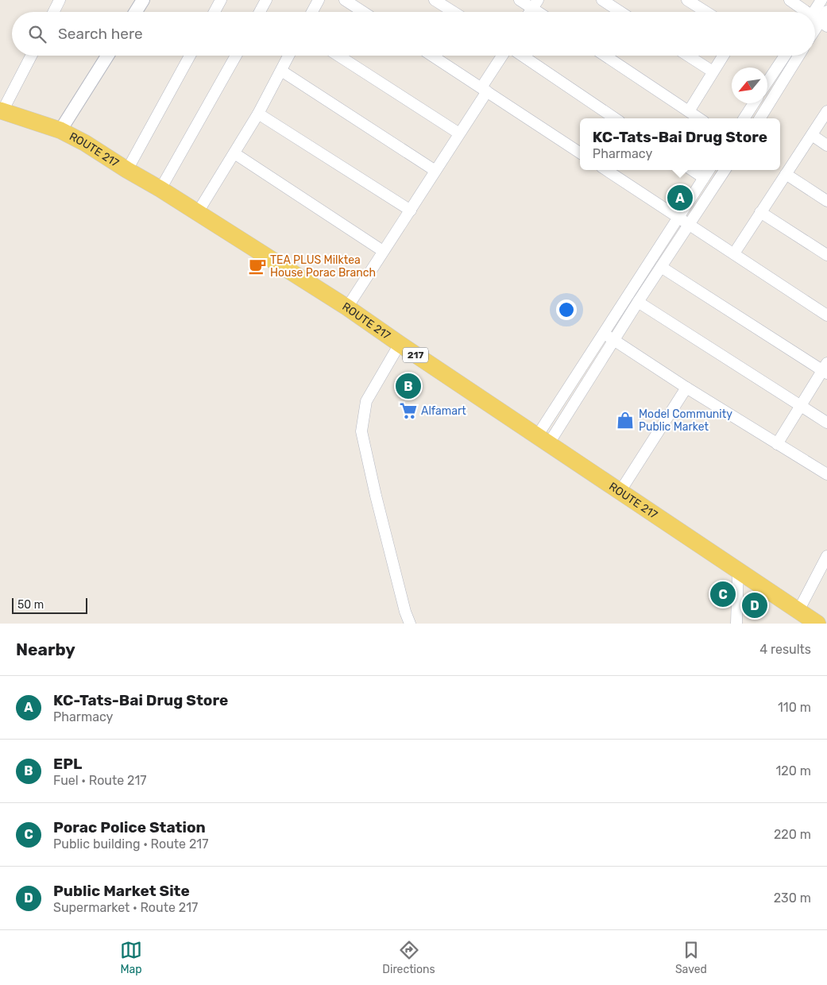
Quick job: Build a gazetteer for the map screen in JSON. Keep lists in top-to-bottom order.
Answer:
{
  "streets": {
    "main road": ["ROUTE 217", "217"]
  },
  "places": {
    "cafe": ["TEA PLUS Milktea House Porac Branch"],
    "supermarket": ["Alfamart"],
    "shop": ["Model Community Public Market"]
  },
  "scale_bar": "50 m",
  "north": "bottom left",
  "page": {
    "search": "Search here",
    "popup": ["KC-Tats-Bai Drug Store", "Pharmacy"],
    "pins": [
      "A",
      "B",
      "C",
      "D"
    ],
    "scale": "50 m",
    "heading": ["Nearby", "4 results"],
    "list": [
      {
        "mark": "A",
        "name": "KC-Tats-Bai Drug Store",
        "note": "Pharmacy",
        "value": "110 m"
      },
      {
        "mark": "B",
        "name": "EPL",
        "note": "Fuel · Route 217",
        "value": "120 m"
      },
      {
        "mark": "C",
        "name": "Porac Police Station",
        "note": "Public building · Route 217",
        "value": "220 m"
      },
      {
        "mark": "D",
        "name": "Public Market Site",
        "note": "Supermarket · Route 217",
        "value": "230 m"
      }
    ],
    "nav": ["Map", "Directions", "Saved"]
  }
}
